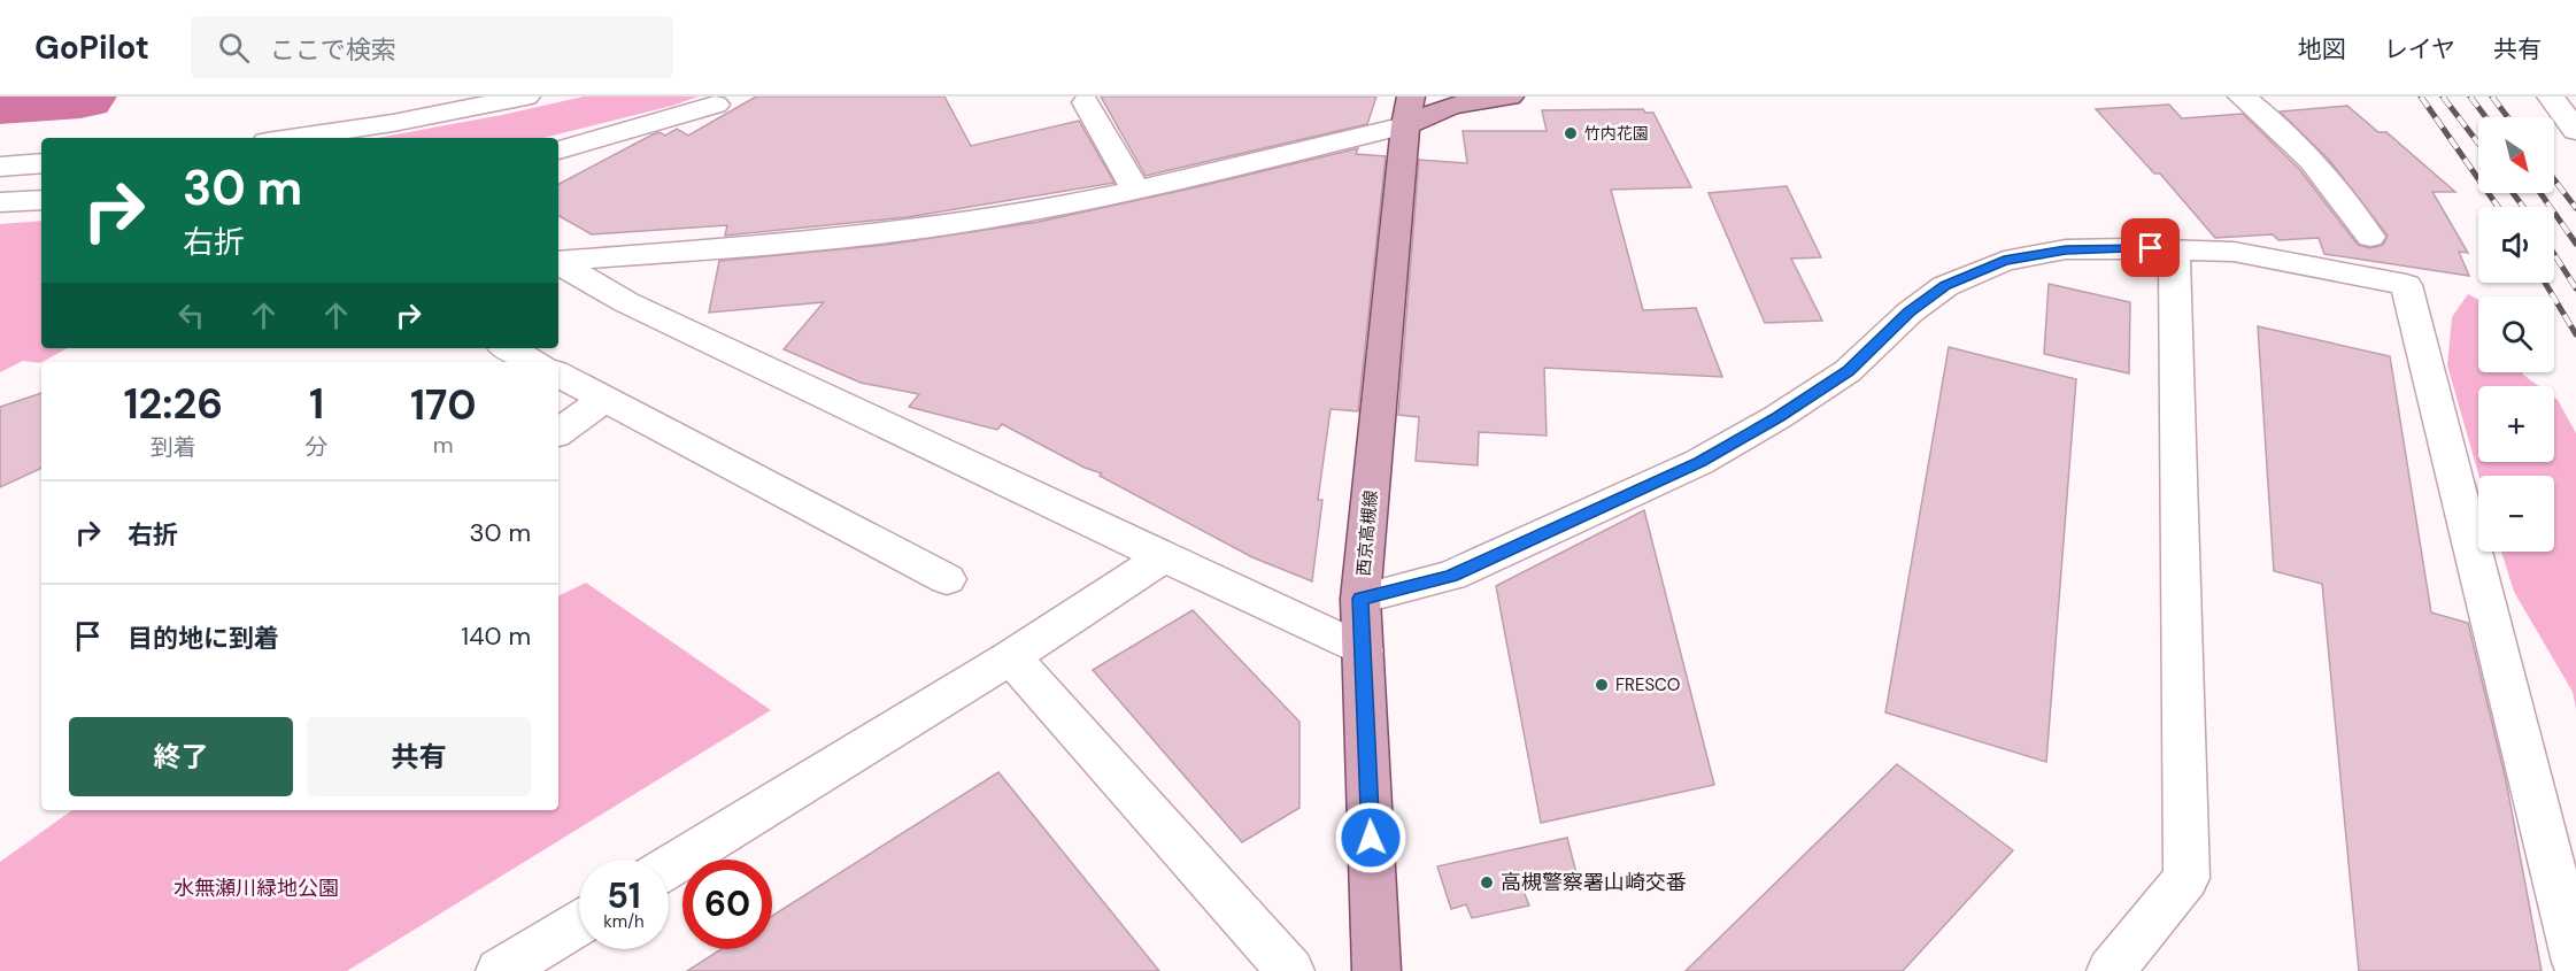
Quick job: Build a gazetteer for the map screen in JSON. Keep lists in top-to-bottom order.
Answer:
{
  "streets": {
    "main road": ["西京高槻線"]
  },
  "parks": ["水無瀬川緑地公園"],
  "places": ["竹内花園", "FRESCO", "高槻警察署山崎交番"],
  "north": "bottom right",
  "page": {
    "header": "GoPilot",
    "search": "ここで検索",
    "nav": ["地図", "レイヤ", "共有"],
    "map_buttons": ["+", "−"],
    "turn": ["30 m", "右折"],
    "eta": [
      "12:26",
      "到着",
      "1",
      "分",
      "170",
      "m"
    ],
    "list": [
      {
        "name": "右折",
        "value": "30 m"
      },
      {
        "name": "目的地に到着",
        "value": "140 m"
      }
    ],
    "buttons": ["終了", "共有"],
    "speed": "51 km/h",
    "limit": "60"
  }
}
